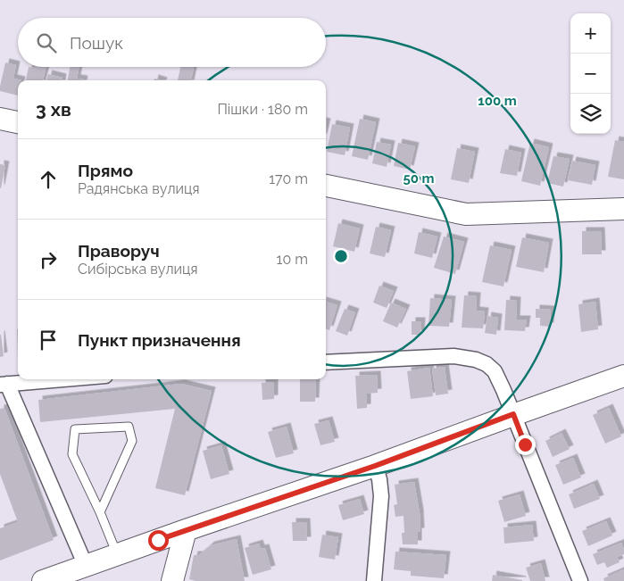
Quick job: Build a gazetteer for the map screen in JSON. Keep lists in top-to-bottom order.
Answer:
{
  "page": {
    "map_buttons": ["+", "−"],
    "search": "Пошук",
    "heading": ["3 хв", "Пішки · 180 m"],
    "list": [
      ["Прямо", "Радянська вулиця", "170 m"],
      ["Праворуч", "Сибірська вулиця", "10 m"],
      "Пункт призначення"
    ]
  },
  "rings": ["100 m", "50 m"]
}
